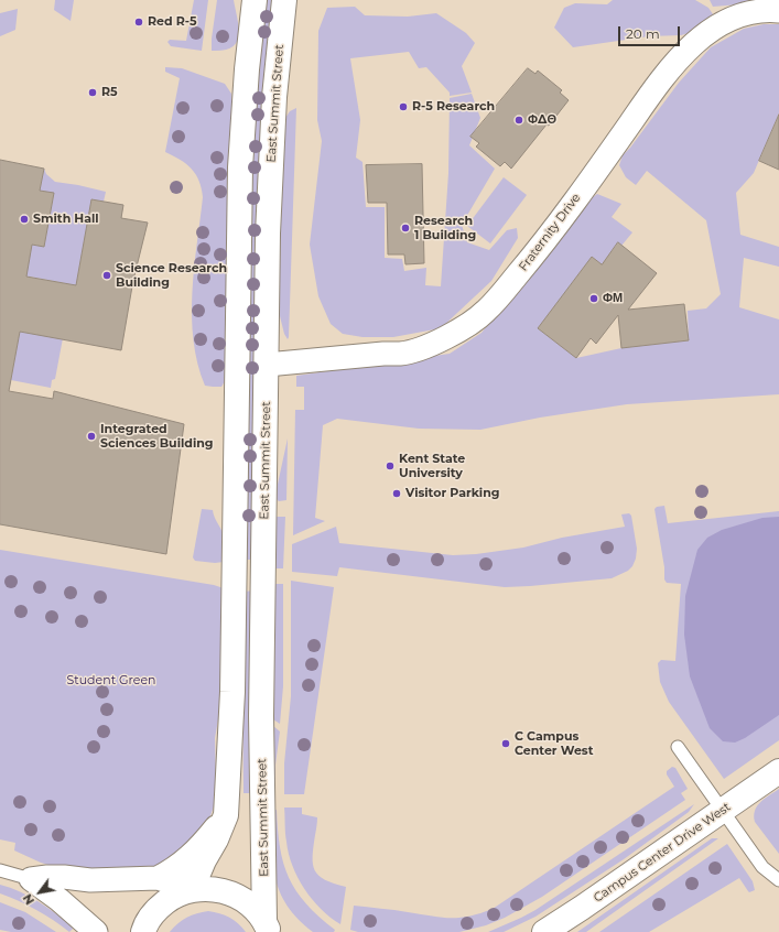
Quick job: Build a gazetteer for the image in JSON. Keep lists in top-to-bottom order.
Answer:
{
  "streets": {
    "main road": ["East Summit Street", "Campus Center Drive West"],
    "street": ["Fraternity Drive"]
  },
  "crossings": [
    ["East Summit Street", "Fraternity Drive"]
  ],
  "parks": ["Student Green"],
  "places": [
    "Red R-5",
    "R5",
    "R-5 Research",
    "ΦΔΘ",
    "Smith Hall",
    "Research 1 Building",
    "Science Research Building",
    "ΦΜ",
    "Integrated Sciences Building",
    "Kent State University",
    "Visitor Parking",
    "C Campus Center West"
  ],
  "scale_bar": "20 m",
  "north": "bottom left"
}
